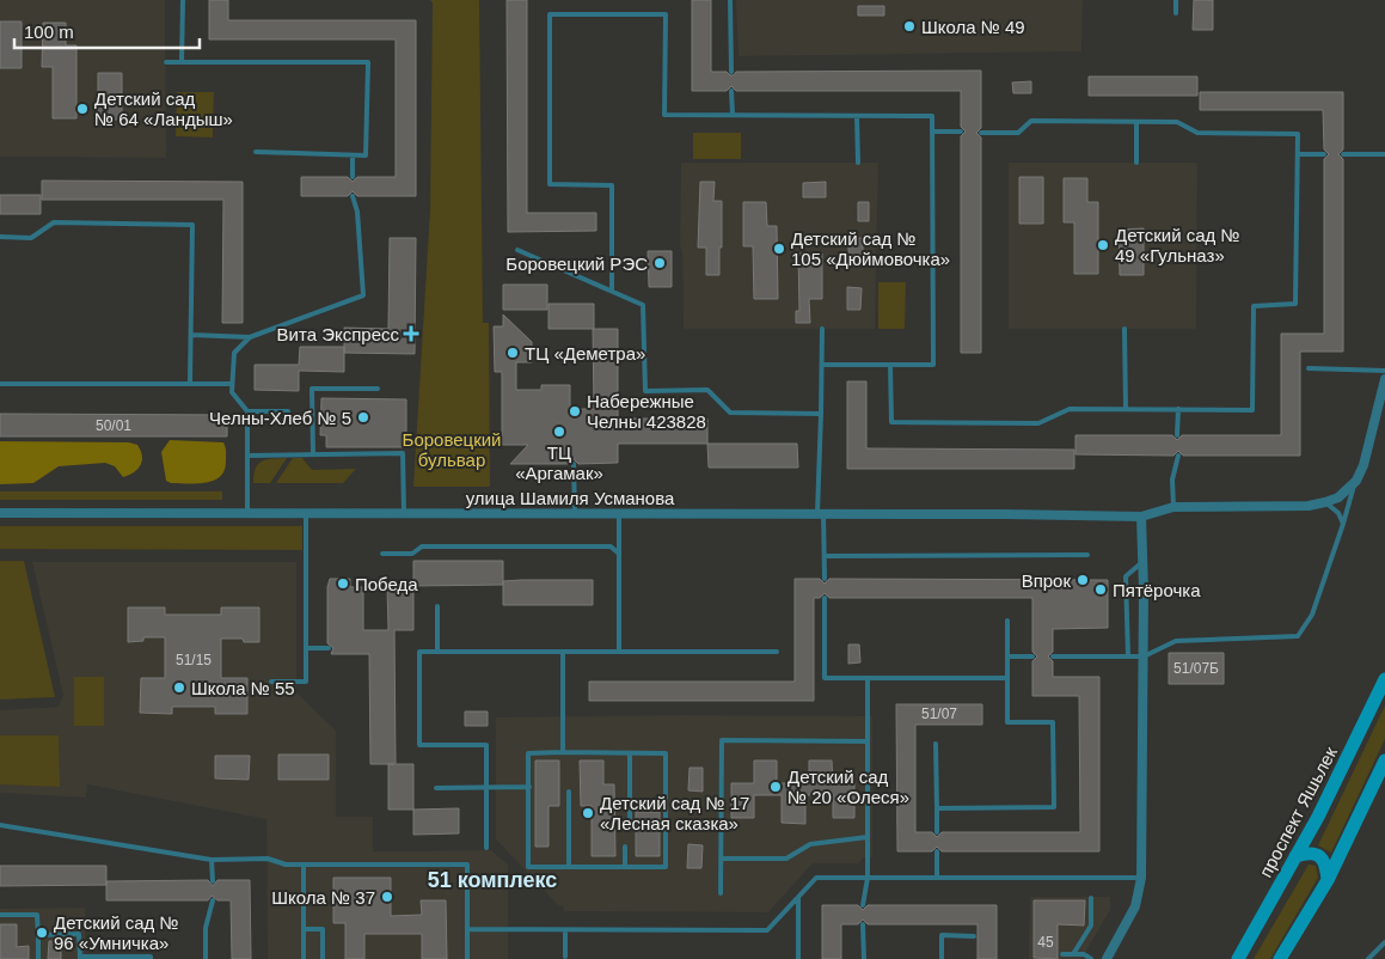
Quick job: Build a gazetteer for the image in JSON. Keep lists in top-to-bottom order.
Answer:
{
  "streets": {
    "main road": ["проспект Яшьлек"],
    "street": ["улица Шамиля Усманова"]
  },
  "districts": ["51 комплекс"],
  "parks": ["Боровецкий бульвар"],
  "places": {
    "other": [
      "Школа № 49",
      "Детский сад № 64 «Ландыш»",
      "Детский сад № 49 «Гульназ»",
      "Детский сад № 105 «Дюймовочка»",
      "Боровецкий РЭС",
      "ТЦ «Деметра»",
      "Набережные Челны 423828",
      "Челны-Хлеб № 5",
      "ТЦ «Аргамак»",
      "Впрок",
      "Победа",
      "Пятёрочка",
      "Школа № 55",
      "Детский сад № 20 «Олеся»",
      "Детский сад № 17 «Лесная сказка»",
      "Школа № 37",
      "Детский сад № 96 «Умничка»"
    ],
    "health": ["Вита Экспресс"]
  },
  "house_numbers": [
    "50/01",
    "51/15",
    "51/07Б",
    "51/07",
    "45"
  ],
  "scale_bar": "100 m"
}
